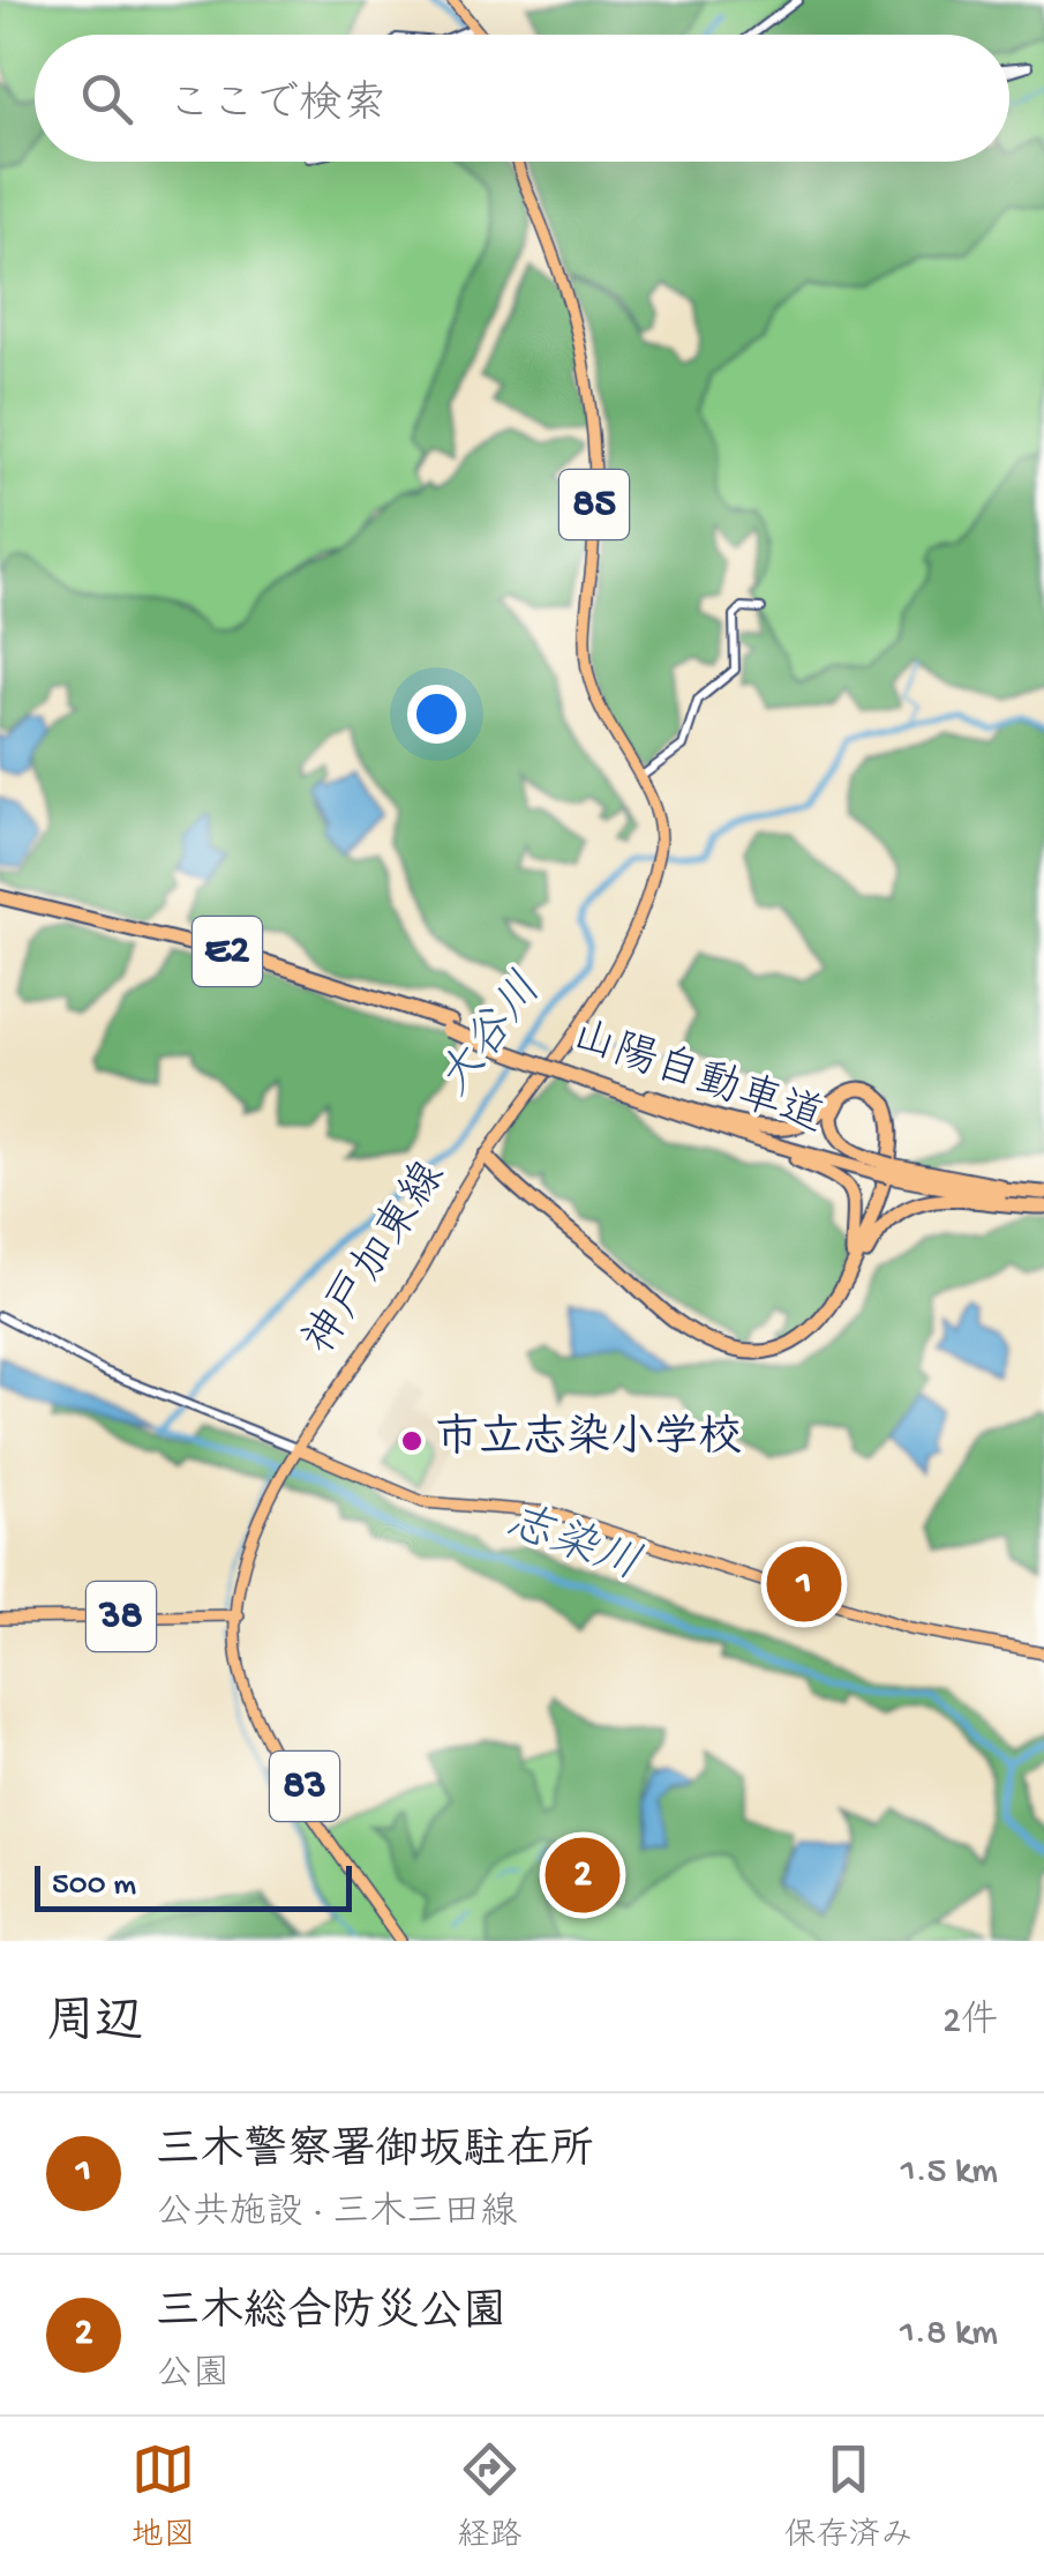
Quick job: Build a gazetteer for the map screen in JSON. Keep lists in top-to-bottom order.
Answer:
{
  "streets": {
    "highway": ["E2", "山陽自動車道"],
    "main road": [
      "85",
      "神戸加東線",
      "38",
      "83"
    ]
  },
  "crossings": [
    ["神戸加東線", "38"],
    ["神戸加東線", "83"],
    ["38", "83"]
  ],
  "water": ["大谷川", "志染川"],
  "places": ["市立志染小学校"],
  "scale_bar": "500 m",
  "page": {
    "search": "ここで検索",
    "pins": ["1", "2"],
    "scale": "500 m",
    "heading": ["周辺", "2件"],
    "list": [
      {
        "mark": "1",
        "name": "三木警察署御坂駐在所",
        "note": "公共施設 · 三木三田線",
        "value": "1.5 km"
      },
      {
        "mark": "2",
        "name": "三木総合防災公園",
        "note": "公園",
        "value": "1.8 km"
      }
    ],
    "nav": ["地図", "経路", "保存済み"]
  }
}
